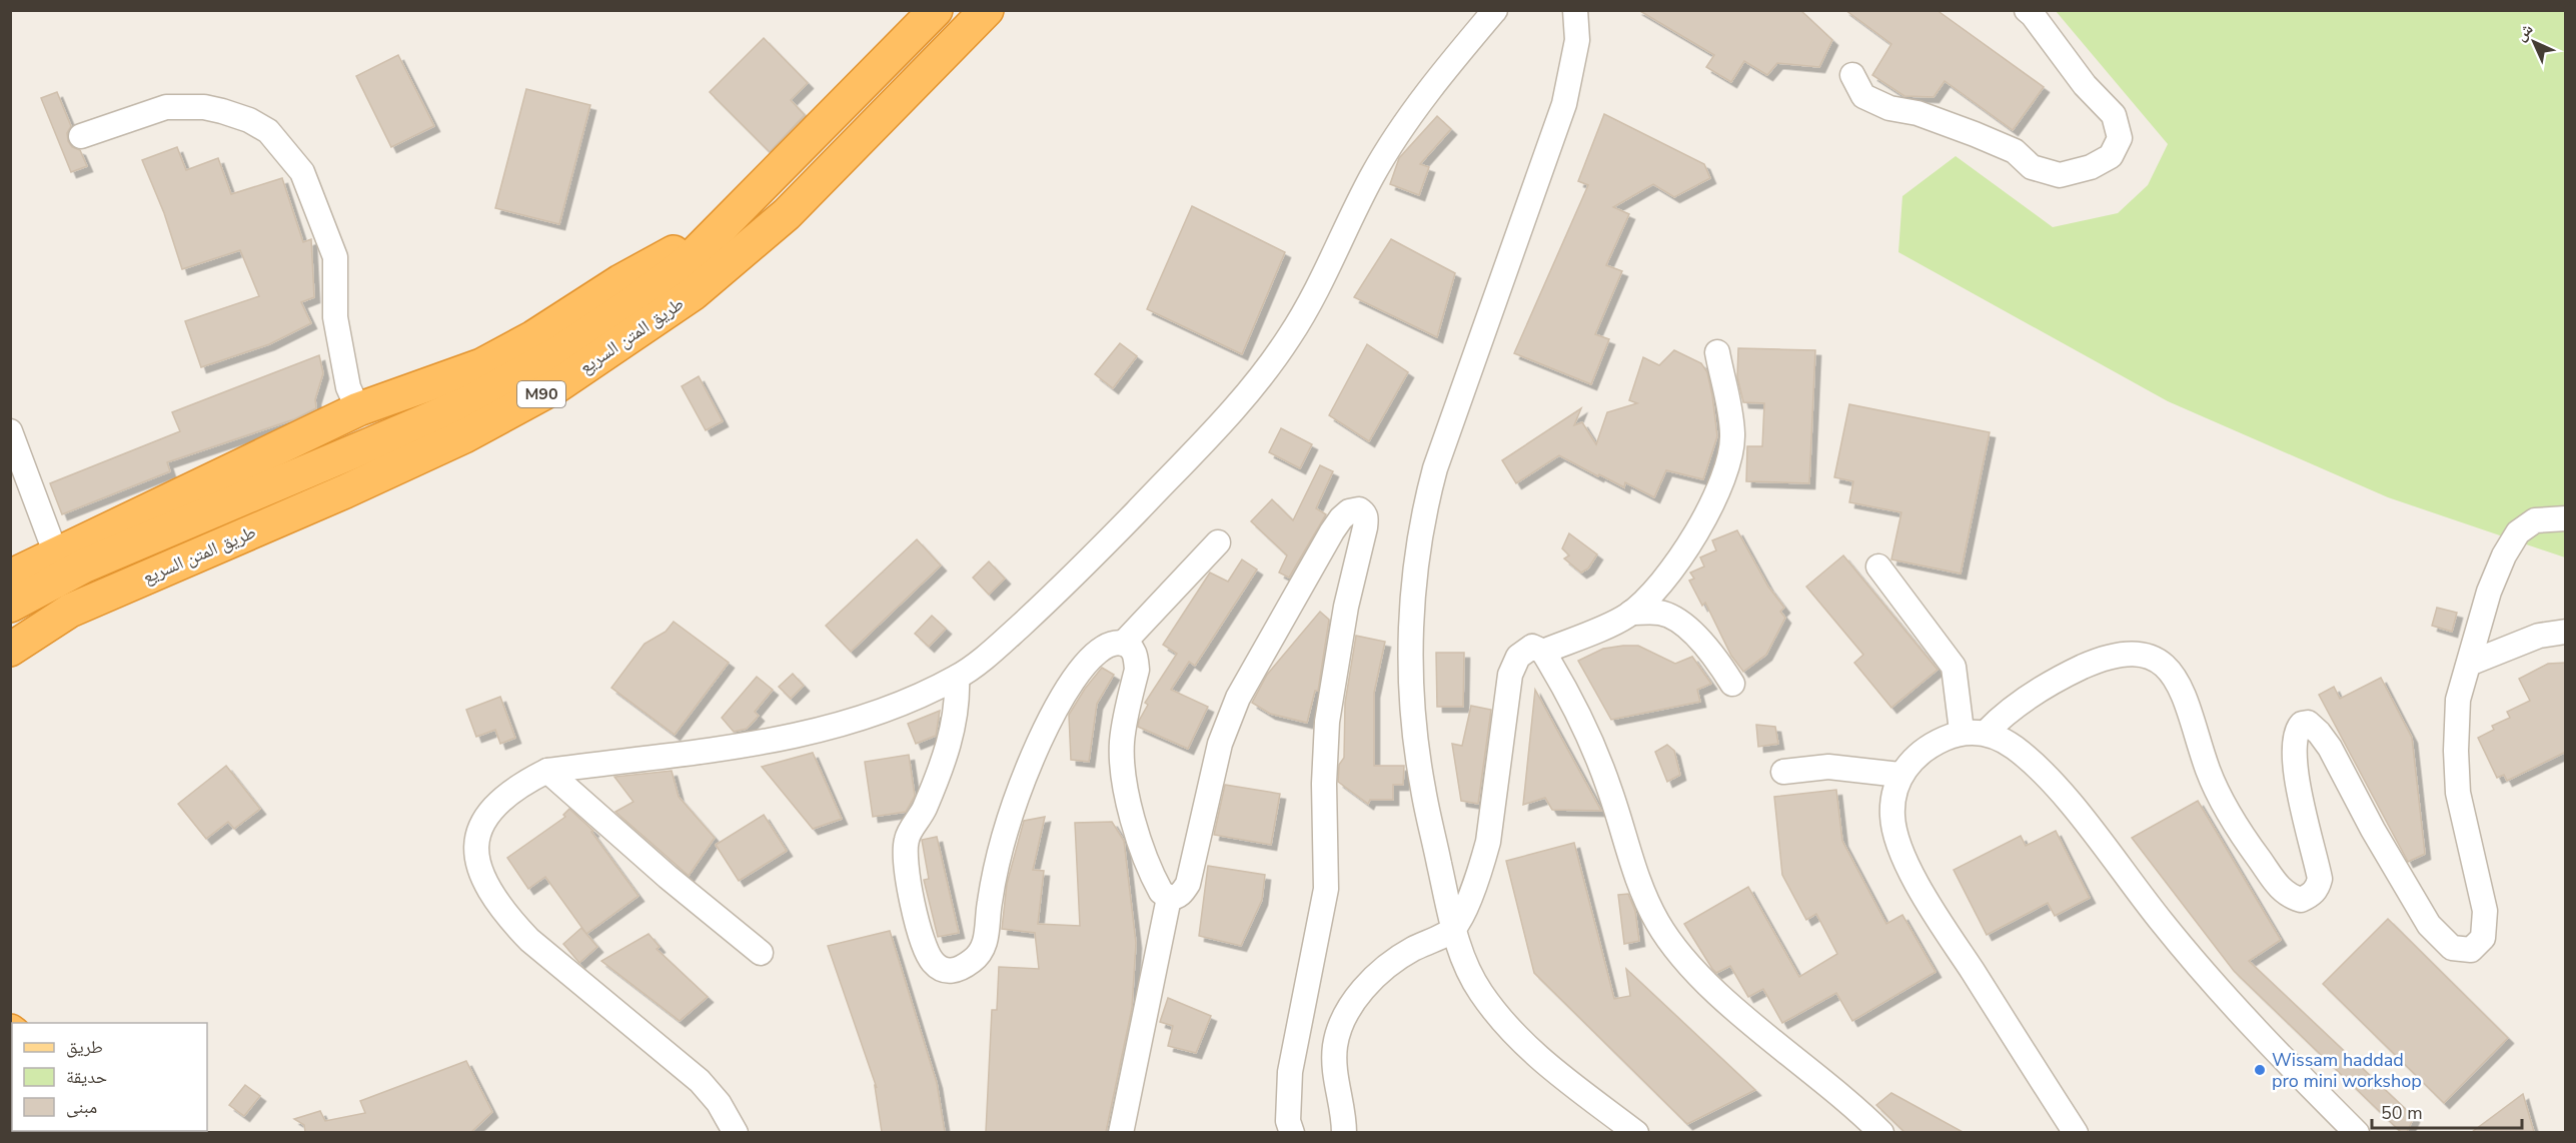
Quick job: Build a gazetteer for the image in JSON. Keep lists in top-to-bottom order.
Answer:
{
  "streets": {
    "highway": ["طريق المتن السريع", "M90"]
  },
  "places": ["Wissam haddad pro mini workshop"],
  "legend": ["طريق", "حديقة", "مبنى"],
  "scale_bar": "50 m",
  "north": "top left"
}
